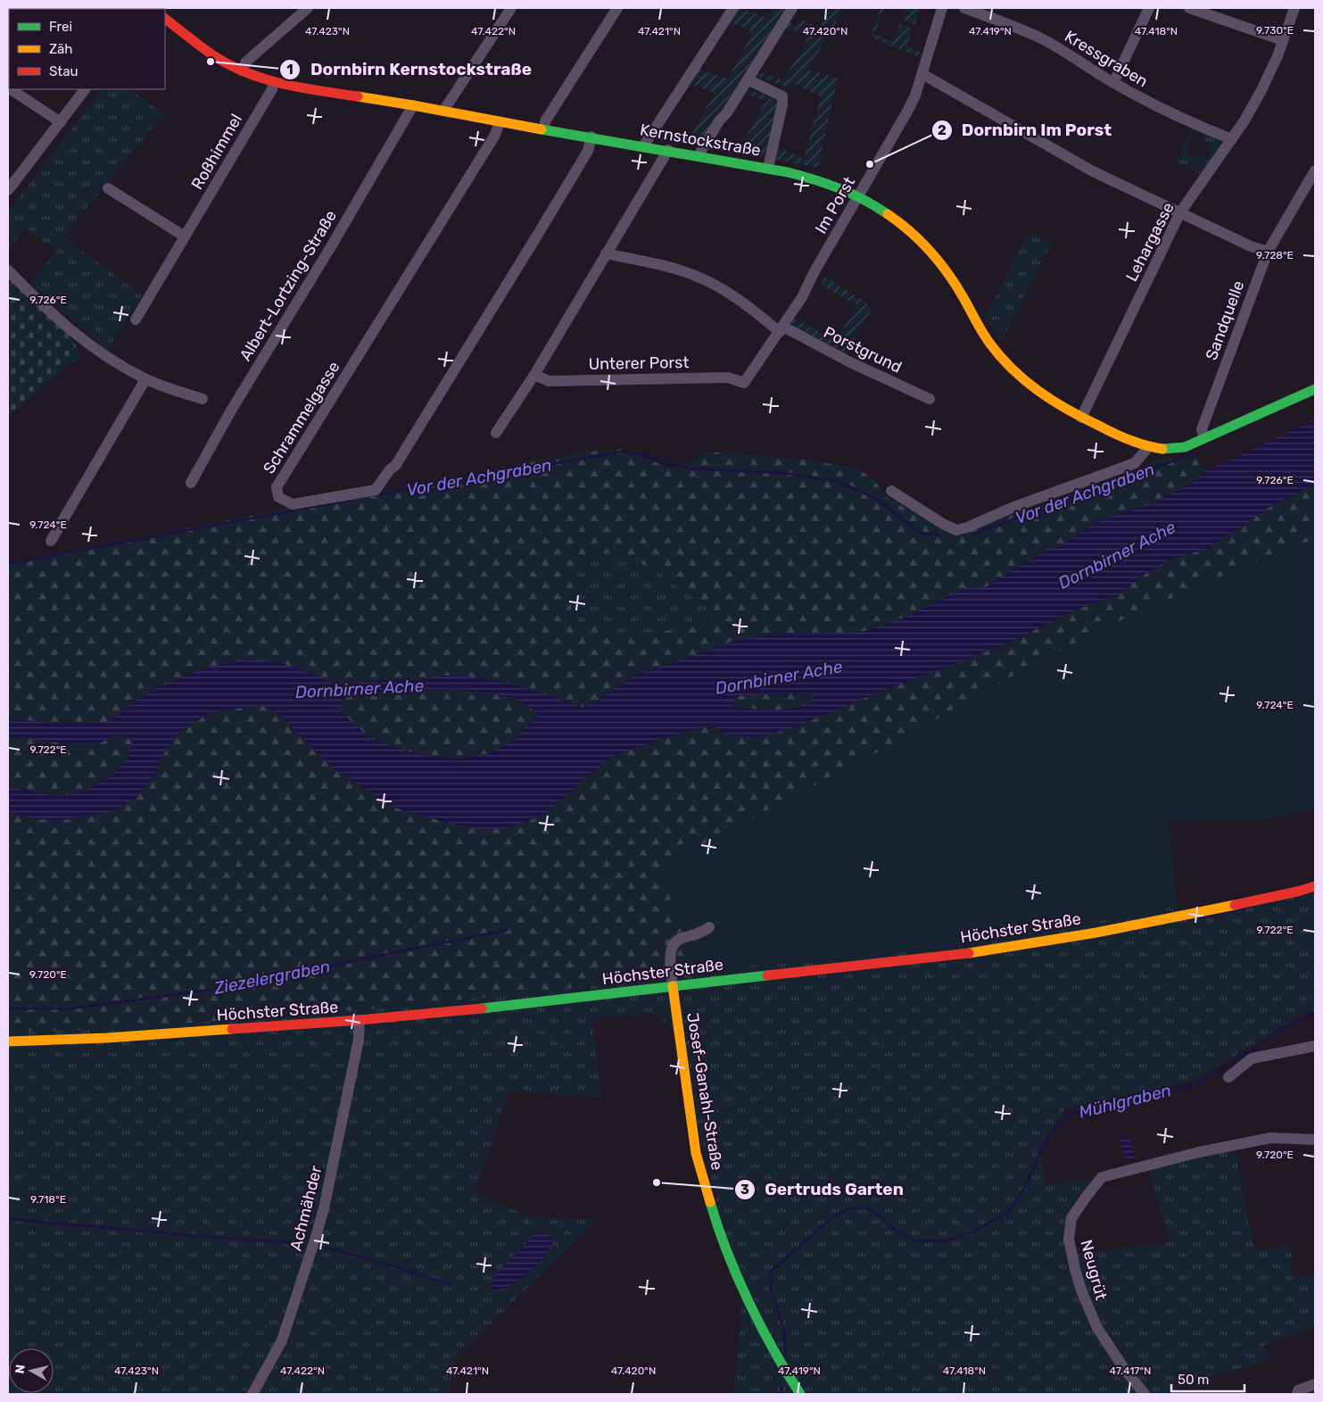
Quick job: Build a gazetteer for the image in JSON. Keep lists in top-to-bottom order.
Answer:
{
  "streets": {
    "street": [
      "Kressgraben",
      "Kernstockstraße",
      "Roßhimmel",
      "Im Porst",
      "Lehargasse",
      "Albert-Lortzing-Straße",
      "Sandquelle",
      "Porstgrund",
      "Unterer Porst",
      "Schrammelgasse",
      "Höchster Straße",
      "Josef-Ganahl-Straße",
      "Achmähder",
      "Neugrüt"
    ]
  },
  "crossings": [
    ["Kressgraben", "Lehargasse"],
    ["Kernstockstraße", "Roßhimmel"],
    ["Kernstockstraße", "Im Porst"],
    ["Kernstockstraße", "Lehargasse"],
    ["Kernstockstraße", "Albert-Lortzing-Straße"],
    ["Kernstockstraße", "Sandquelle"],
    ["Kernstockstraße", "Schrammelgasse"],
    ["Im Porst", "Porstgrund"],
    ["Im Porst", "Unterer Porst"],
    ["Höchster Straße", "Josef-Ganahl-Straße"],
    ["Höchster Straße", "Achmähder"]
  ],
  "water": [
    "Vor der Achgraben",
    "Dornbirner Ache",
    "Ziezelergraben",
    "Mühlgraben"
  ],
  "places": ["Dornbirn Kernstockstraße", "Dornbirn Im Porst", "Gertruds Garten"],
  "legend": ["Frei", "Zäh", "Stau"],
  "scale_bar": "50 m",
  "north": "left",
  "coordinates": [
    "9.730°E",
    "47.423°N",
    "47.422°N",
    "47.421°N",
    "47.420°N",
    "47.419°N",
    "47.418°N",
    "9.728°E",
    "9.726°E",
    "9.724°E",
    "9.722°E",
    "9.720°E",
    "9.718°E",
    "47.417°N"
  ]
}
